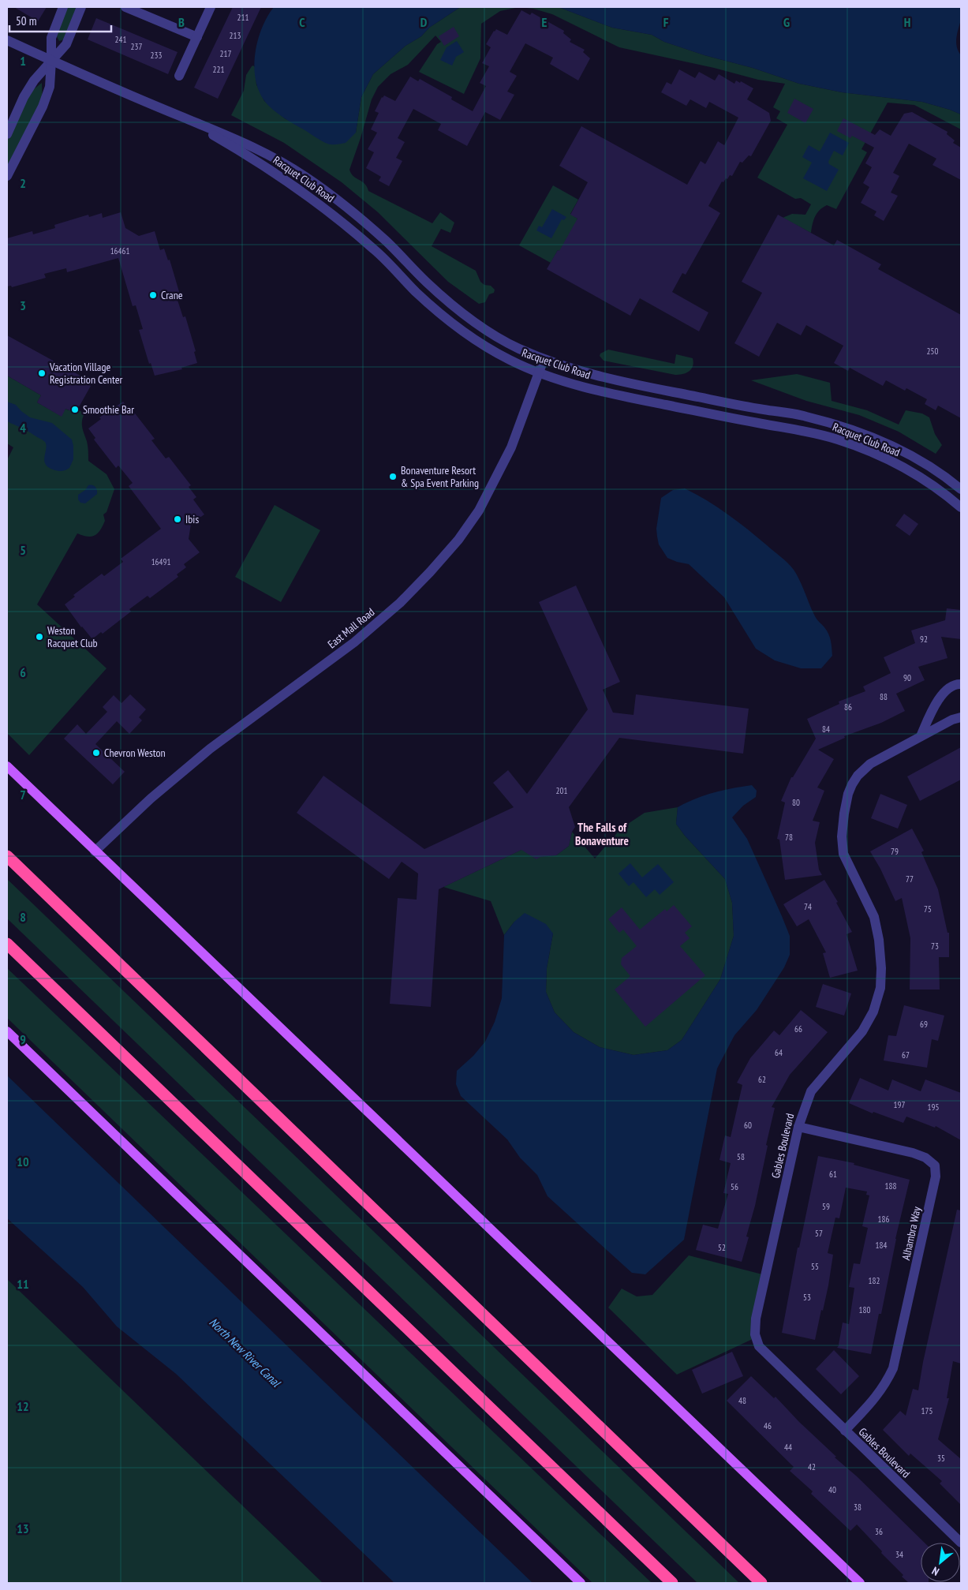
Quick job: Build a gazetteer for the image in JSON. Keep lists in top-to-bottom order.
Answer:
{
  "streets": {
    "street": [
      "Racquet Club Road",
      "East Mall Road",
      "Gables Boulevard",
      "Alhambra Way"
    ]
  },
  "crossings": [
    ["Racquet Club Road", "East Mall Road"],
    ["Gables Boulevard", "Alhambra Way"]
  ],
  "districts": ["The Falls of Bonaventure"],
  "water": ["North New River Canal"],
  "places": [
    "Crane",
    "Vacation Village Registration Center",
    "Smoothie Bar",
    "Bonaventure Resort & Spa Event Parking",
    "Ibis",
    "Weston Racquet Club",
    "Chevron Weston"
  ],
  "house_numbers": [
    "211",
    "213",
    "241",
    "237",
    "217",
    "233",
    "221",
    "16461",
    "250",
    "16491",
    "92",
    "90",
    "88",
    "86",
    "84",
    "201",
    "80",
    "78",
    "79",
    "77",
    "74",
    "75",
    "73",
    "69",
    "66",
    "64",
    "67",
    "62",
    "197",
    "195",
    "60",
    "58",
    "61",
    "188",
    "56",
    "59",
    "186",
    "57",
    "184",
    "52",
    "55",
    "182",
    "53",
    "180",
    "48",
    "175",
    "46",
    "44",
    "35",
    "42",
    "40",
    "38",
    "36",
    "34"
  ],
  "scale_bar": "50 m",
  "north": "bottom left",
  "grid": {
    "columns": [
      "B",
      "C",
      "D",
      "E",
      "F",
      "G",
      "H"
    ],
    "rows": [
      "1",
      "2",
      "3",
      "4",
      "5",
      "6",
      "7",
      "8",
      "9",
      "10",
      "11",
      "12",
      "13"
    ]
  }
}
